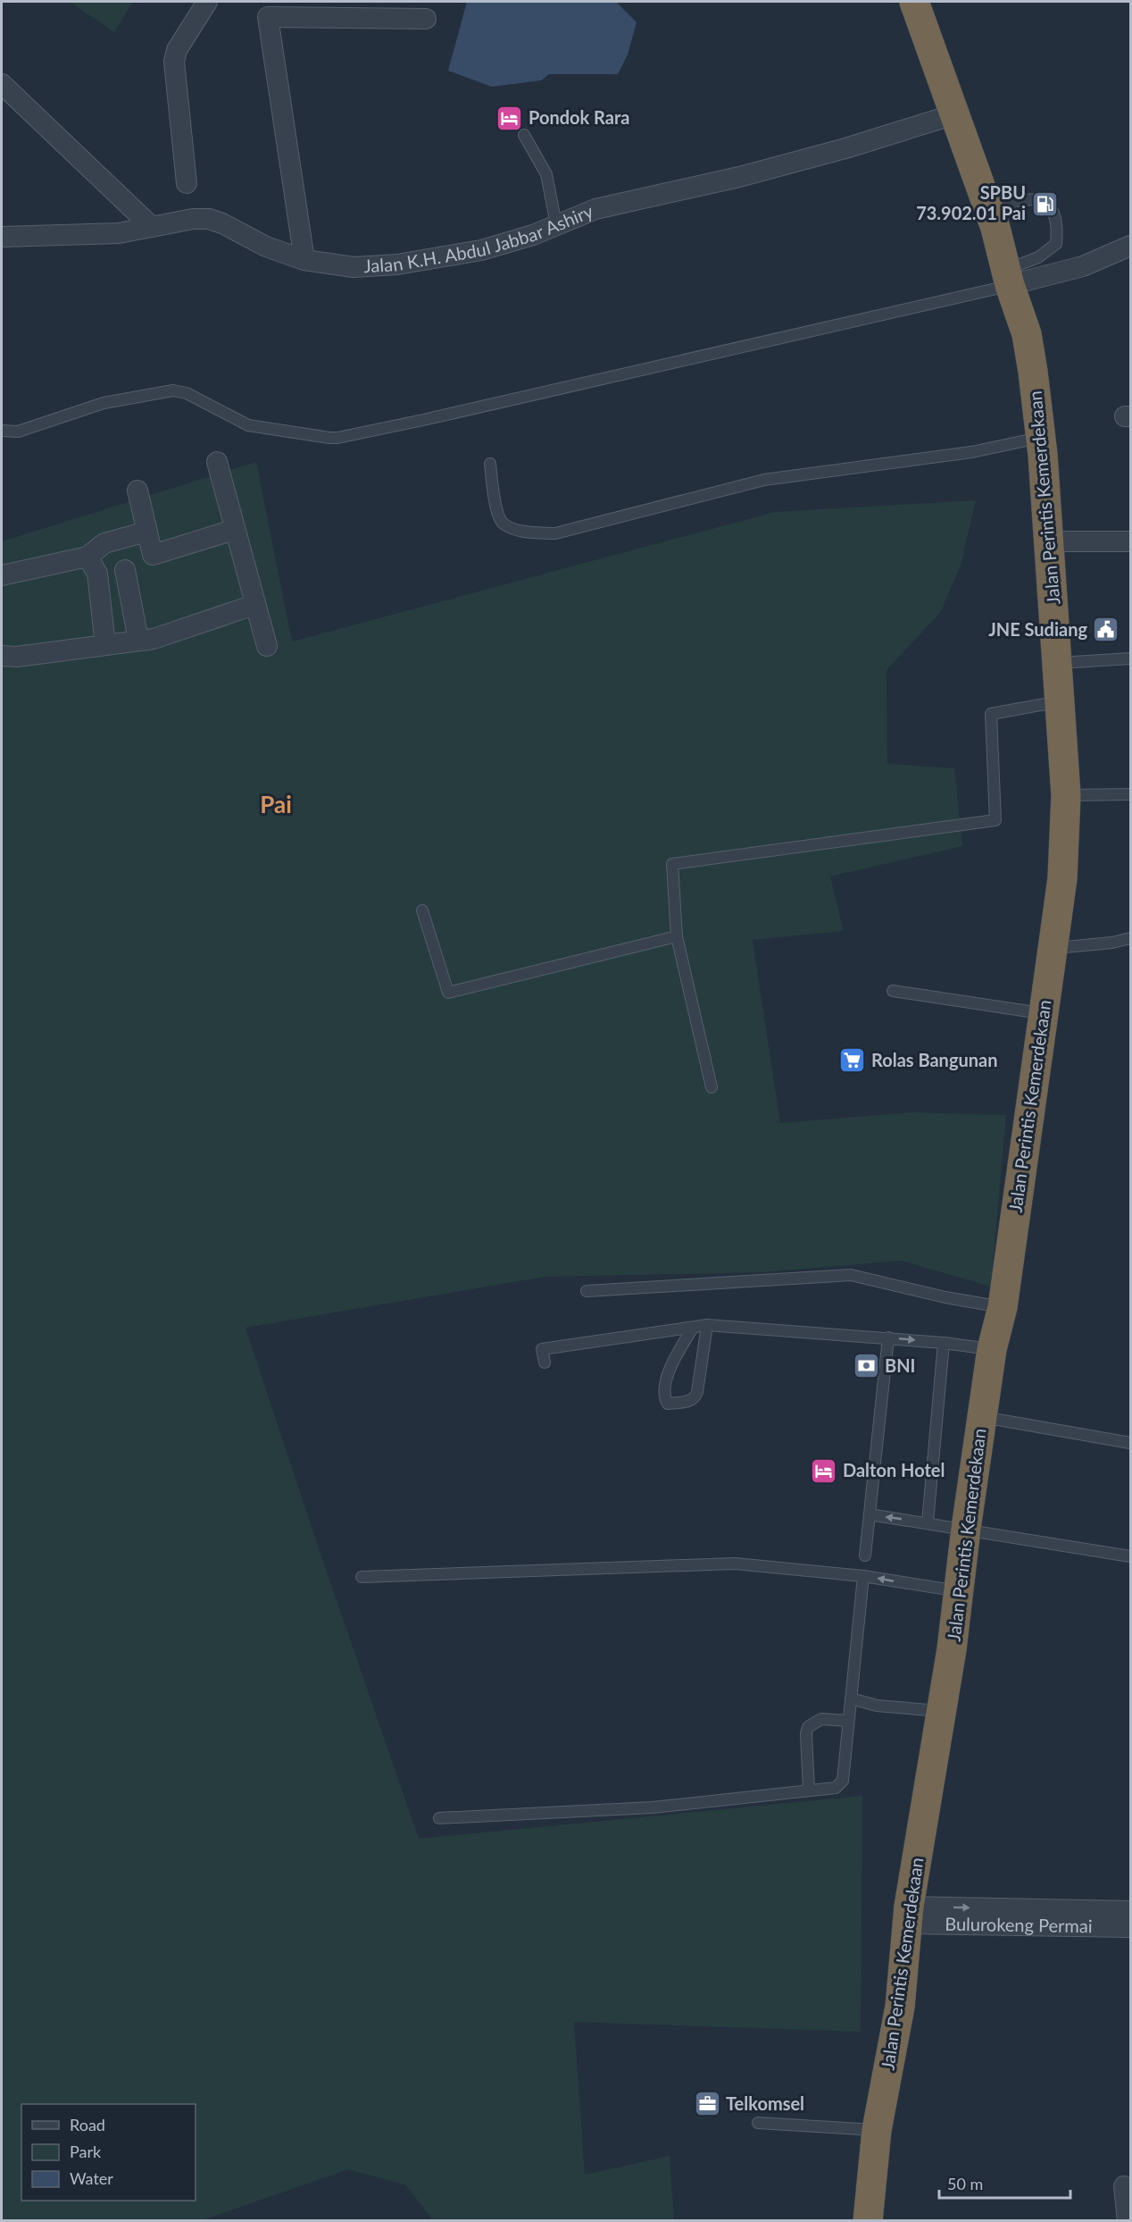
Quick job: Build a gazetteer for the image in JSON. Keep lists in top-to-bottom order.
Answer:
{
  "streets": {
    "highway": ["Jalan Perintis Kemerdekaan"],
    "street": ["Jalan K.H. Abdul Jabbar Ashiry", "Bulurokeng Permai"]
  },
  "crossings": [
    ["Jalan K.H. Abdul Jabbar Ashiry", "Jalan Perintis Kemerdekaan"],
    ["Jalan Perintis Kemerdekaan", "Bulurokeng Permai"]
  ],
  "districts": ["Pai"],
  "places": {
    "hotel": ["Pondok Rara", "Dalton Hotel"],
    "fuel station": ["SPBU 73.902.01 Pai"],
    "public building": ["JNE Sudiang"],
    "supermarket": ["Rolas Bangunan"],
    "bank": ["BNI"],
    "office": ["Telkomsel"]
  },
  "legend": ["Road", "Park", "Water"],
  "scale_bar": "50 m"
}
